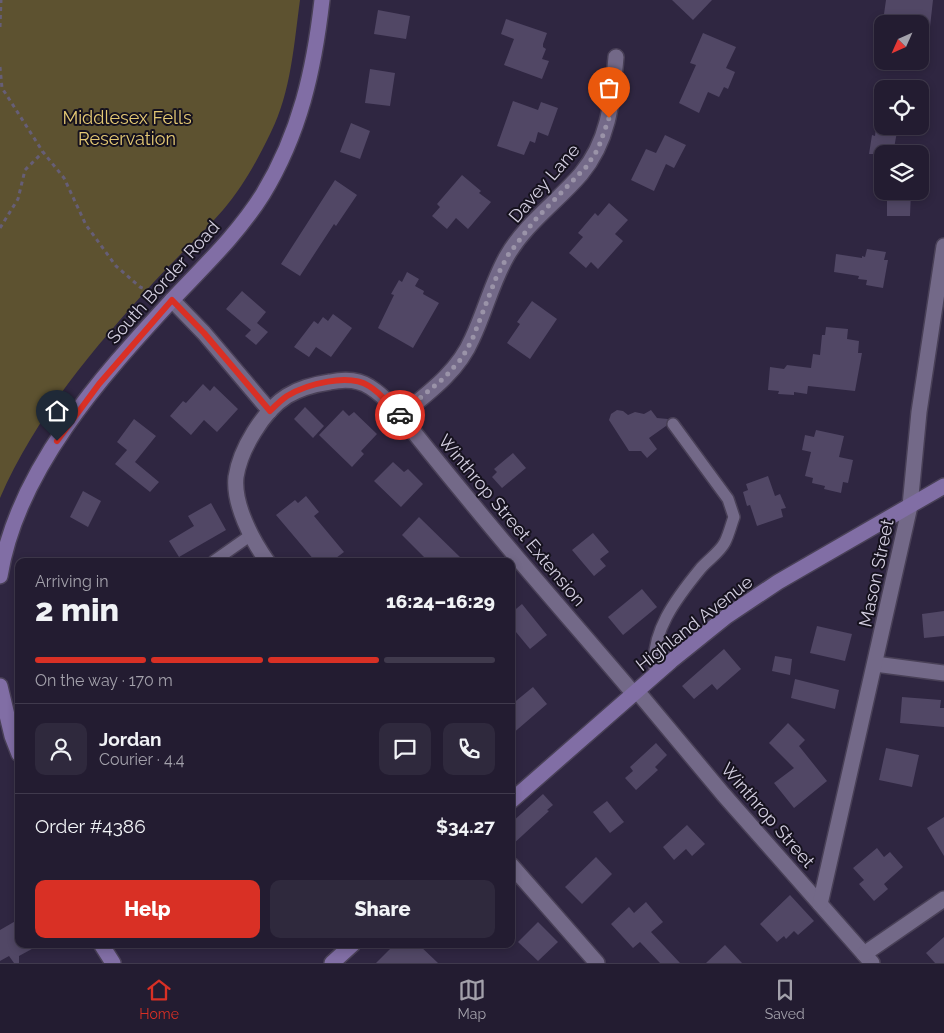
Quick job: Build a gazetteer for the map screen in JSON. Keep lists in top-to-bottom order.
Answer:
{
  "streets": {
    "main road": ["South Border Road", "Highland Avenue"],
    "street": [
      "Davey Lane",
      "Winthrop Street Extension",
      "Mason Street",
      "Winthrop Street"
    ]
  },
  "crossings": [
    ["Davey Lane", "Winthrop Street Extension"],
    ["Winthrop Street Extension", "Highland Avenue"],
    ["Winthrop Street Extension", "Winthrop Street"],
    ["Mason Street", "Highland Avenue"],
    ["Mason Street", "Winthrop Street"],
    ["Highland Avenue", "Winthrop Street"]
  ],
  "parks": ["Middlesex Fells Reservation"],
  "north": "bottom left",
  "page": {
    "heading": ["2 min", "Arriving in", "16:24–16:29"],
    "panel": [
      "Jordan",
      "Courier · 4.4",
      "Order #4386",
      "$34.27"
    ],
    "bar": "On the way · 170 m",
    "buttons": ["Help", "Share"],
    "tabs": ["Home", "Map", "Saved"]
  }
}
